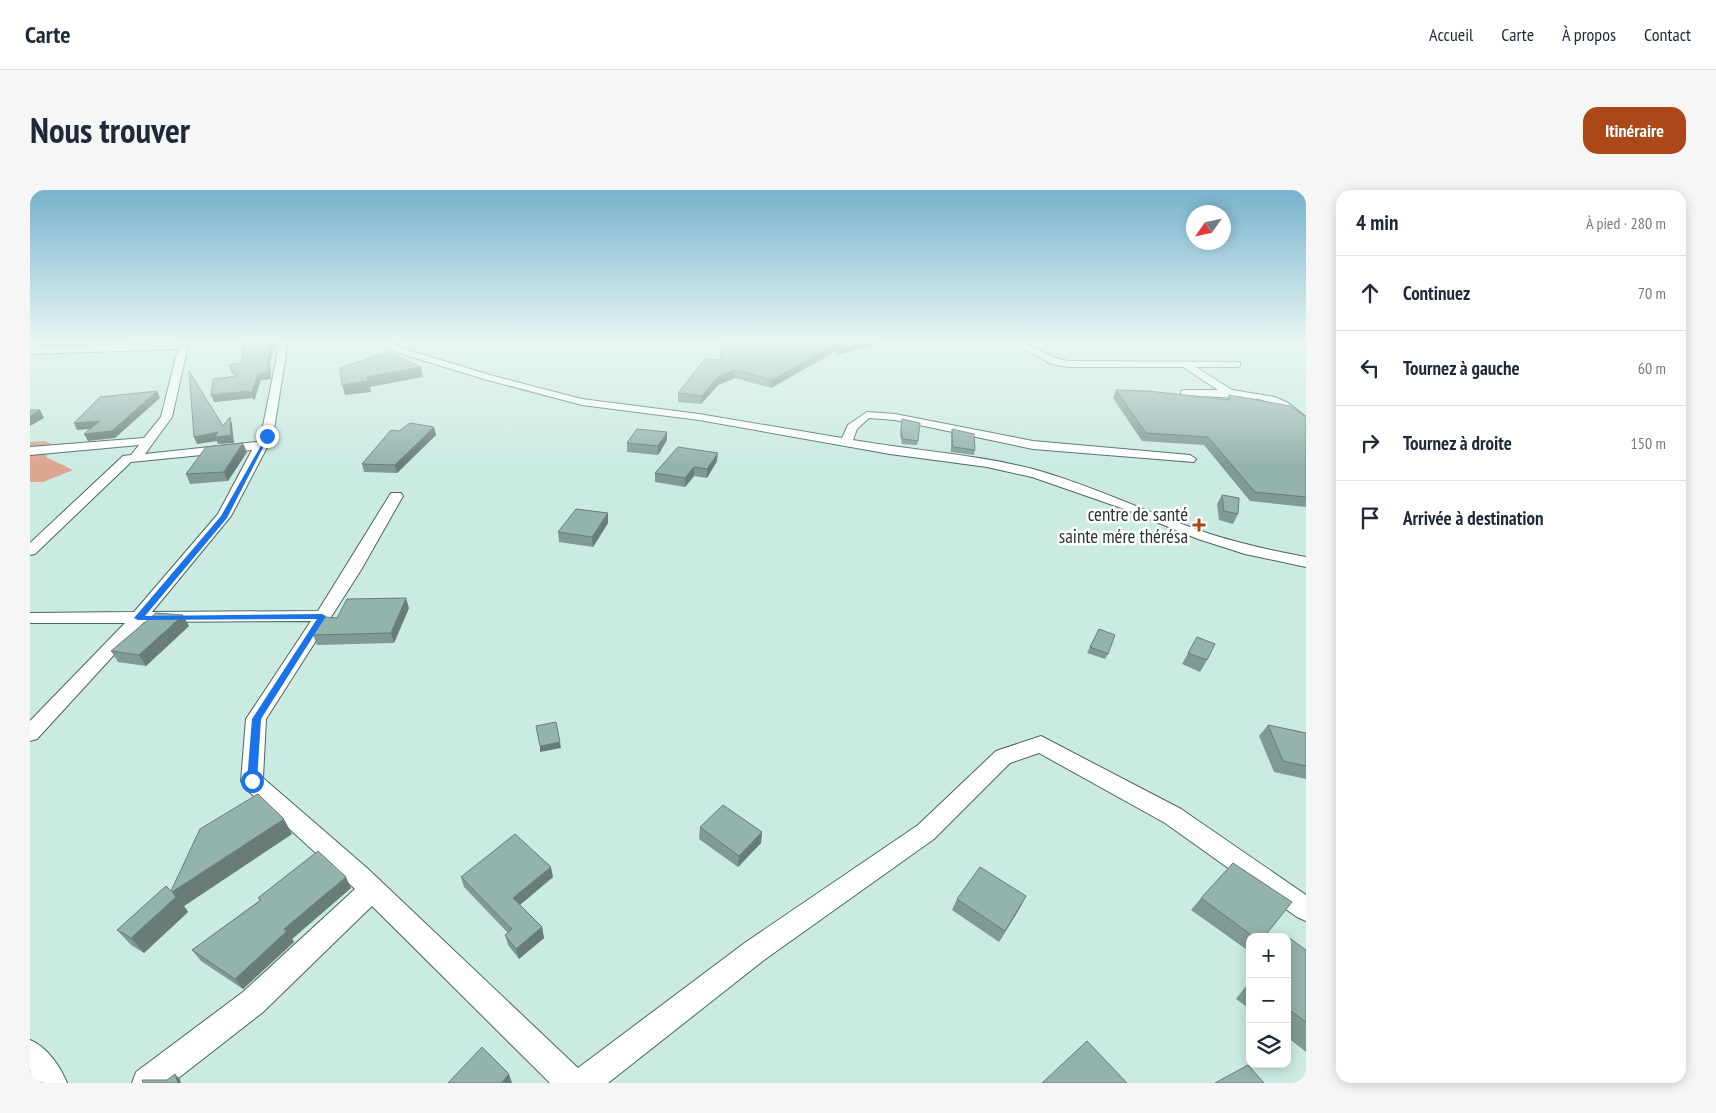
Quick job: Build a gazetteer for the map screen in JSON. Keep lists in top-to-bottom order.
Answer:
{
  "places": {
    "health": ["centre de santé sainte mére thérésa"]
  },
  "north": "bottom left",
  "page": {
    "header": "Carte",
    "nav": [
      "Accueil",
      "Carte",
      "À propos",
      "Contact"
    ],
    "title": "Nous trouver",
    "buttons": "Itinéraire",
    "heading": ["4 min", "À pied · 280 m"],
    "list": [
      ["Continuez", "70 m"],
      ["Tournez à gauche", "60 m"],
      ["Tournez à droite", "150 m"],
      "Arrivée à destination"
    ],
    "map_buttons": ["+", "−"]
  }
}
